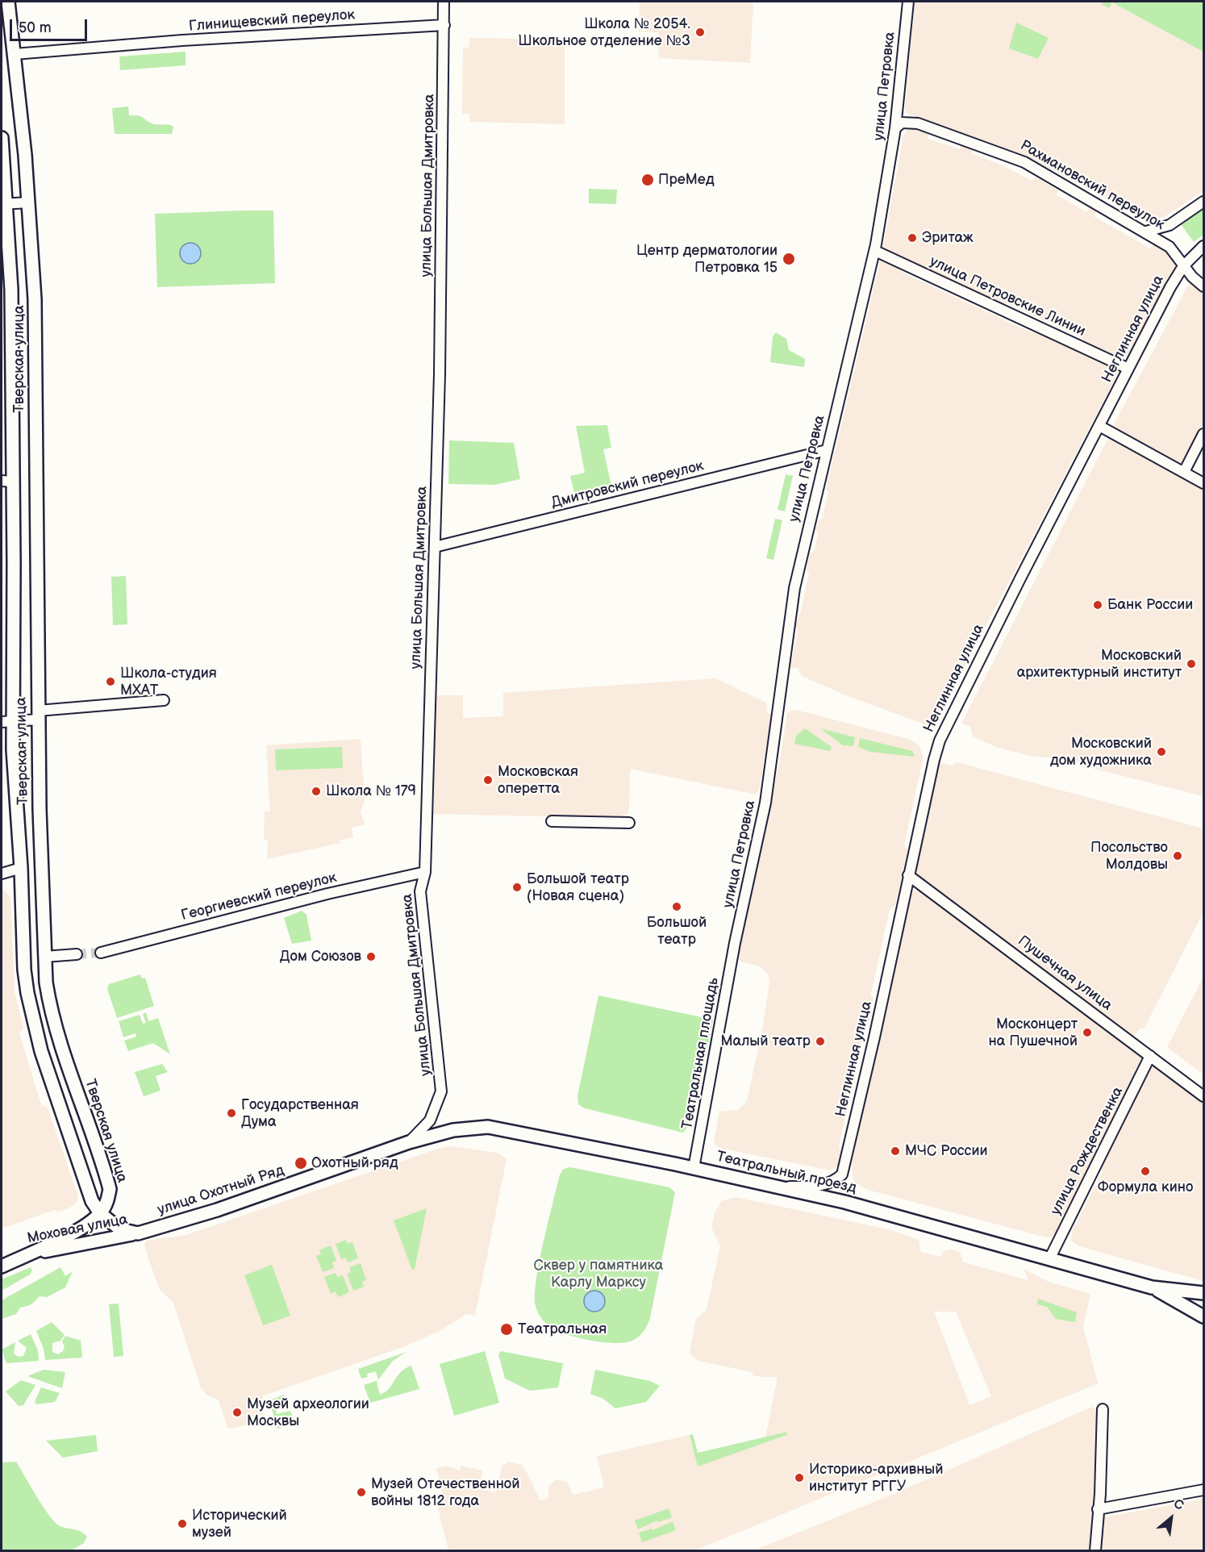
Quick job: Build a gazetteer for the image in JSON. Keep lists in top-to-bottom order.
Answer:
{
  "streets": {
    "main road": [
      "Тверская улица",
      "Театральный проезд",
      "улица Охотный Ряд",
      "Моховая улица"
    ],
    "street": [
      "Глинищевский переулок",
      "улица Петровка",
      "улица Большая Дмитровка",
      "Рахмановский переулок",
      "улица Петровские Линии",
      "Неглинная улица",
      "Дмитровский переулок",
      "Георгиевский переулок",
      "Пушечная улица",
      "Театральная площадь",
      "улица Рождественка"
    ]
  },
  "crossings": [
    ["Глинищевский переулок", "улица Большая Дмитровка"],
    ["Глинищевский переулок", "Тверская улица"],
    ["улица Петровка", "Рахмановский переулок"],
    ["улица Петровка", "улица Петровские Линии"],
    ["улица Петровка", "Дмитровский переулок"],
    ["улица Петровка", "Театральная площадь"],
    ["улица Большая Дмитровка", "Дмитровский переулок"],
    ["улица Большая Дмитровка", "Георгиевский переулок"],
    ["улица Большая Дмитровка", "Театральный проезд"],
    ["улица Большая Дмитровка", "улица Охотный Ряд"],
    ["Рахмановский переулок", "Неглинная улица"],
    ["улица Петровские Линии", "Неглинная улица"],
    ["Неглинная улица", "Пушечная улица"],
    ["Неглинная улица", "Театральный проезд"],
    ["Тверская улица", "Моховая улица"],
    ["Пушечная улица", "улица Рождественка"],
    ["Театральная площадь", "Театральный проезд"],
    ["улица Рождественка", "Театральный проезд"],
    ["Театральный проезд", "улица Охотный Ряд"],
    ["улица Охотный Ряд", "Моховая улица"]
  ],
  "parks": ["Сквер у памятника Карлу Марксу"],
  "places": [
    "Школа № 2054. Школьное отделение №3",
    "ПреМед",
    "Эритаж",
    "Центр дерматологии Петровка 15",
    "Банк России",
    "Московский архитектурный институт",
    "Школа-студия МХАТ",
    "Московский дом художника",
    "Московская оперетта",
    "Школа № 179",
    "Посольство Молдовы",
    "Большой театр (Новая сцена)",
    "Большой театр",
    "Дом Союзов",
    "Москонцерт на Пушечной",
    "Малый театр",
    "Государственная Дума",
    "МЧС России",
    "Охотный ряд",
    "Формула кино",
    "Театральная",
    "Музей археологии Москвы",
    "Историко-архивный институт РГГУ",
    "Музей Отечественной войны 1812 года",
    "Исторический музей"
  ],
  "scale_bar": "50 m",
  "north": "top right"
}
